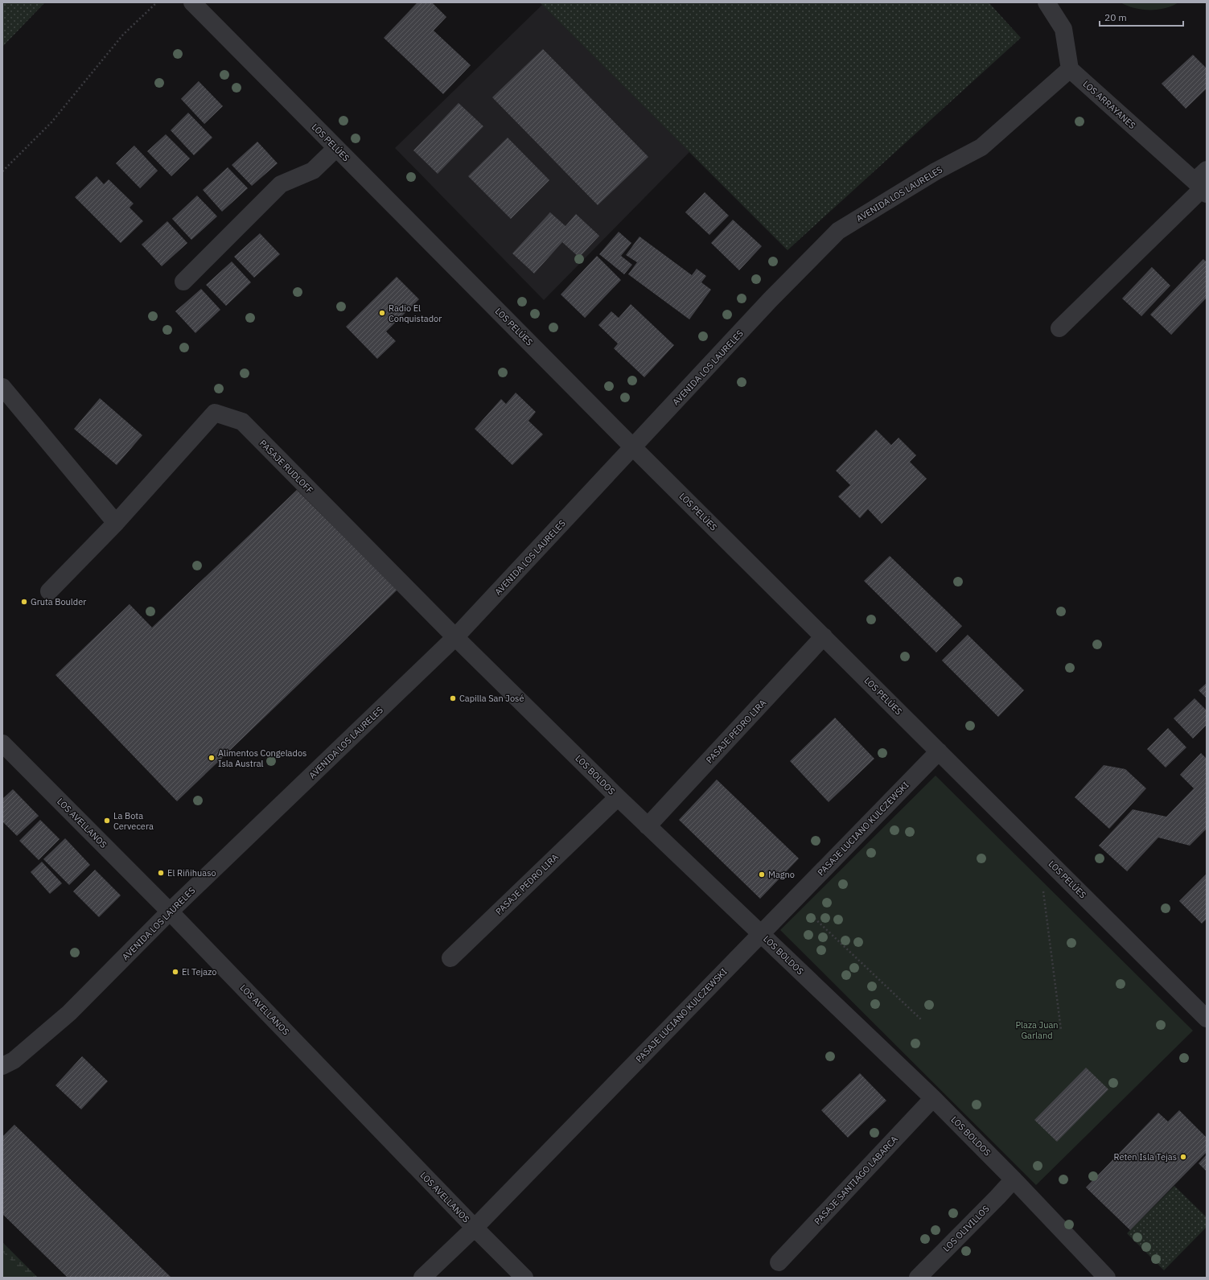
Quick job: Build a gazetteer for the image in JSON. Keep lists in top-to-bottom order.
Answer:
{
  "streets": {
    "street": [
      "LOS ARRAYANES",
      "LOS PELÚES",
      "AVENIDA LOS LAURELES",
      "PASAJE RUDLOFF",
      "PASAJE PEDRO LIRA",
      "LOS BOLDOS",
      "LOS AVELLANOS",
      "PASAJE LUCIANO KULCZEWSKI",
      "PASAJE SANTIAGO LABARCA",
      "LOS OLIVILLOS"
    ]
  },
  "crossings": [
    ["LOS ARRAYANES", "AVENIDA LOS LAURELES"],
    ["LOS PELÚES", "AVENIDA LOS LAURELES"],
    ["LOS PELÚES", "PASAJE PEDRO LIRA"],
    ["LOS PELÚES", "PASAJE LUCIANO KULCZEWSKI"],
    ["AVENIDA LOS LAURELES", "PASAJE RUDLOFF"],
    ["AVENIDA LOS LAURELES", "LOS BOLDOS"],
    ["AVENIDA LOS LAURELES", "LOS AVELLANOS"],
    ["PASAJE RUDLOFF", "LOS BOLDOS"],
    ["PASAJE PEDRO LIRA", "LOS BOLDOS"],
    ["LOS BOLDOS", "PASAJE LUCIANO KULCZEWSKI"],
    ["LOS BOLDOS", "PASAJE SANTIAGO LABARCA"],
    ["LOS BOLDOS", "LOS OLIVILLOS"],
    ["LOS AVELLANOS", "PASAJE LUCIANO KULCZEWSKI"]
  ],
  "parks": ["Plaza Juan Garland"],
  "places": [
    "Radio El Conquistador",
    "Gruta Boulder",
    "Capilla San José",
    "Alimentos Congelados Isla Austral",
    "La Bota Cervecera",
    "El Riñihuaso",
    "Magno",
    "El Tejazo",
    "Reten Isla Tejas"
  ],
  "scale_bar": "20 m"
}
